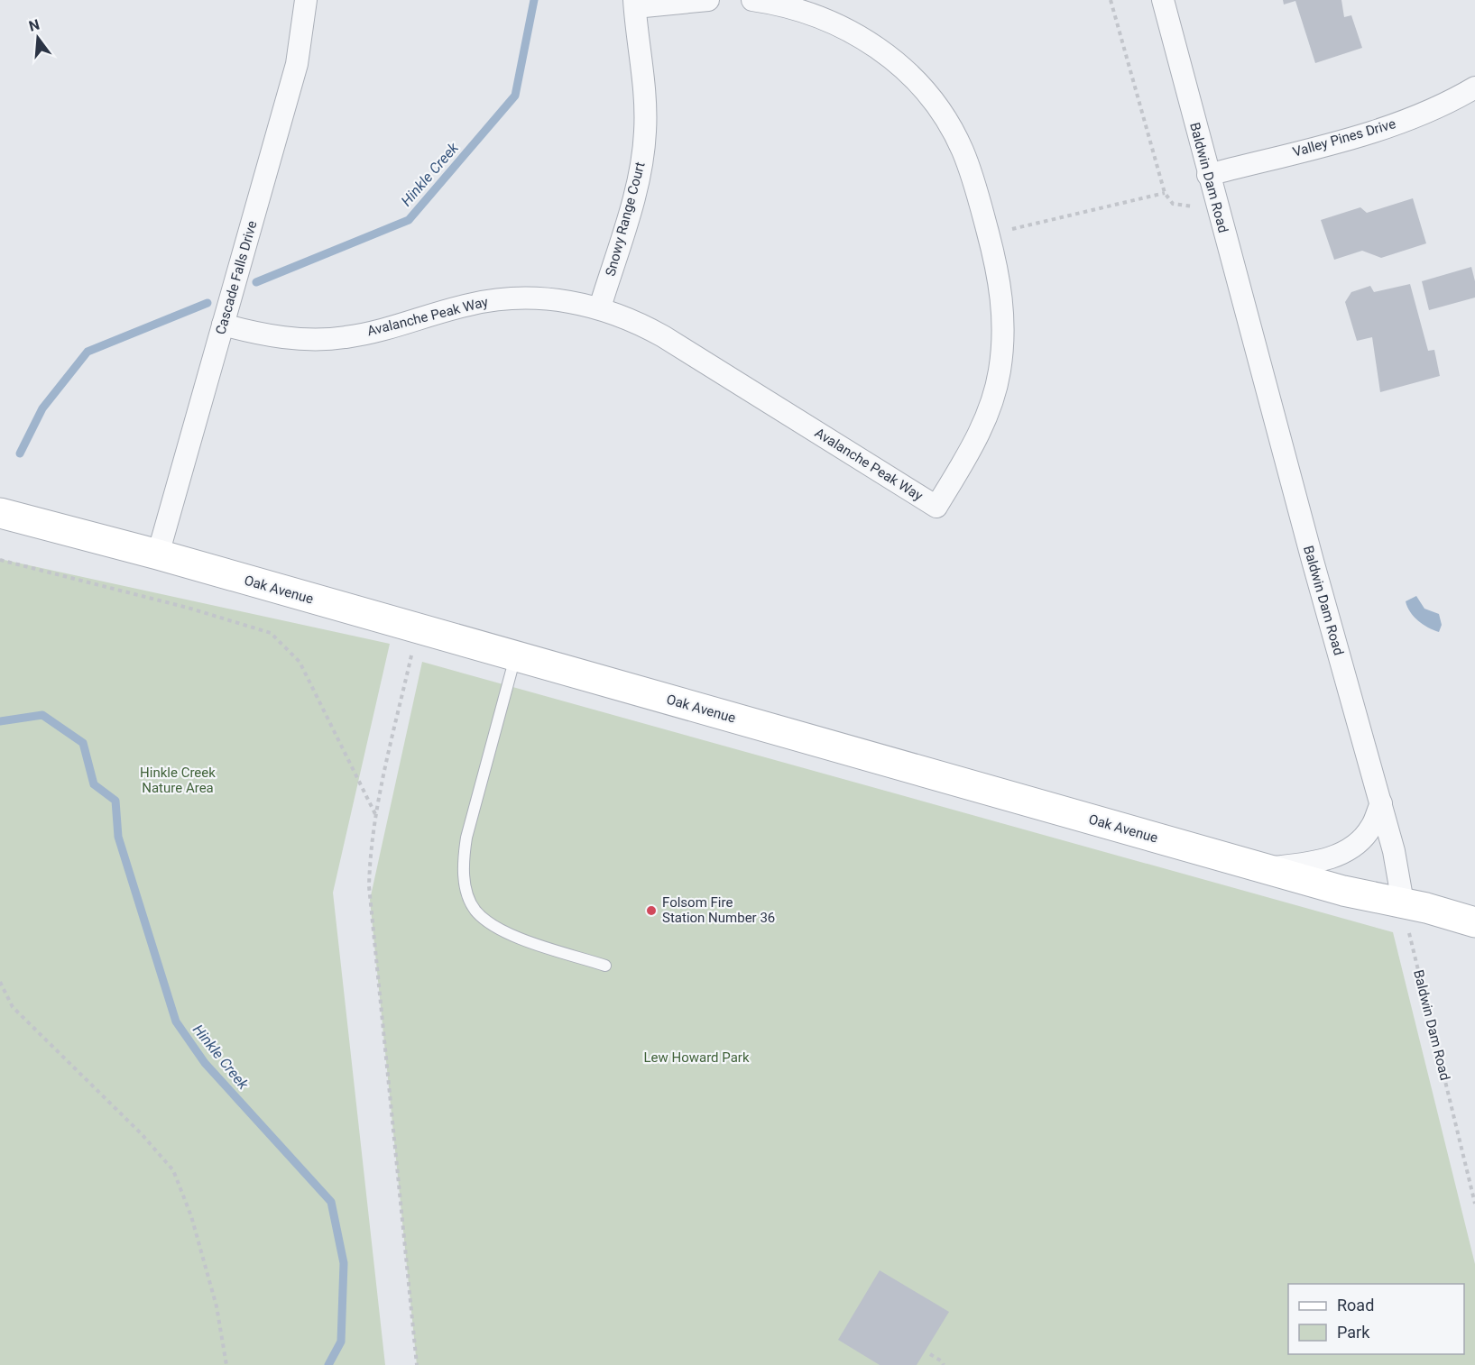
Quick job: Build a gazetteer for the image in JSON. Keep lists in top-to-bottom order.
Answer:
{
  "streets": {
    "main road": ["Oak Avenue"],
    "street": [
      "Valley Pines Drive",
      "Baldwin Dam Road",
      "Snowy Range Court",
      "Cascade Falls Drive",
      "Avalanche Peak Way"
    ]
  },
  "crossings": [
    ["Valley Pines Drive", "Baldwin Dam Road"],
    ["Baldwin Dam Road", "Oak Avenue"],
    ["Snowy Range Court", "Avalanche Peak Way"],
    ["Cascade Falls Drive", "Avalanche Peak Way"],
    ["Cascade Falls Drive", "Oak Avenue"]
  ],
  "water": ["Hinkle Creek"],
  "parks": ["Hinkle Creek Nature Area", "Lew Howard Park"],
  "places": ["Folsom Fire Station Number 36"],
  "legend": ["Road", "Park"],
  "north": "top"
}
